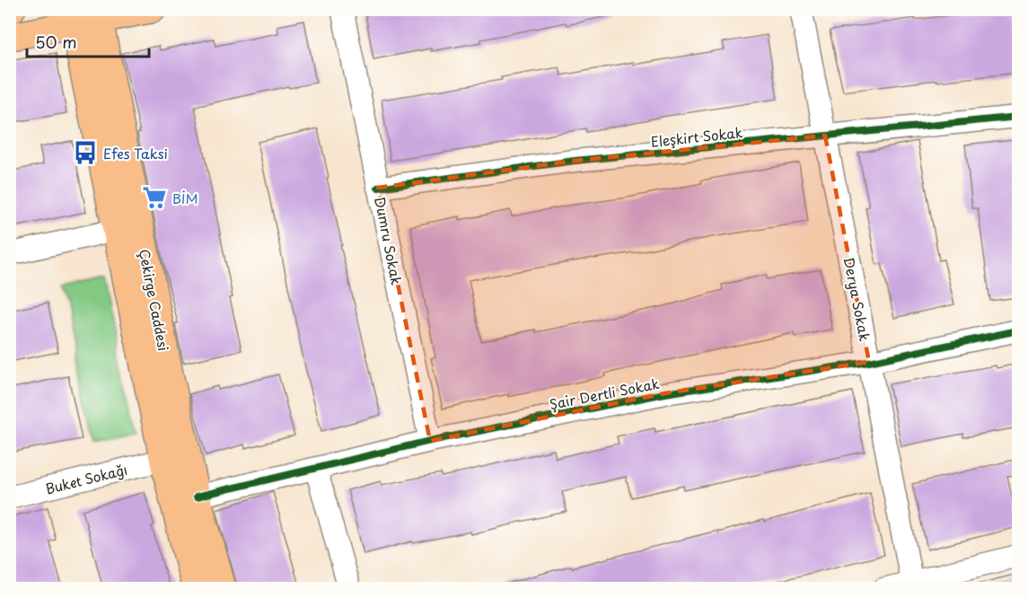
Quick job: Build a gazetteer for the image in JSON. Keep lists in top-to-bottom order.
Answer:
{
  "streets": {
    "main road": ["Çekirge Caddesi"],
    "street": [
      "Eleşkirt Sokak",
      "Dumru Sokak",
      "Derya Sokak",
      "Şair Dertli Sokak",
      "Buket Sokağı"
    ]
  },
  "crossings": [
    ["Eleşkirt Sokak", "Dumru Sokak"],
    ["Eleşkirt Sokak", "Derya Sokak"],
    ["Dumru Sokak", "Şair Dertli Sokak"],
    ["Derya Sokak", "Şair Dertli Sokak"],
    ["Çekirge Caddesi", "Şair Dertli Sokak"],
    ["Çekirge Caddesi", "Buket Sokağı"]
  ],
  "places": {
    "bus stop": ["Efes Taksi"],
    "supermarket": ["BİM"]
  },
  "scale_bar": "50 m"
}
